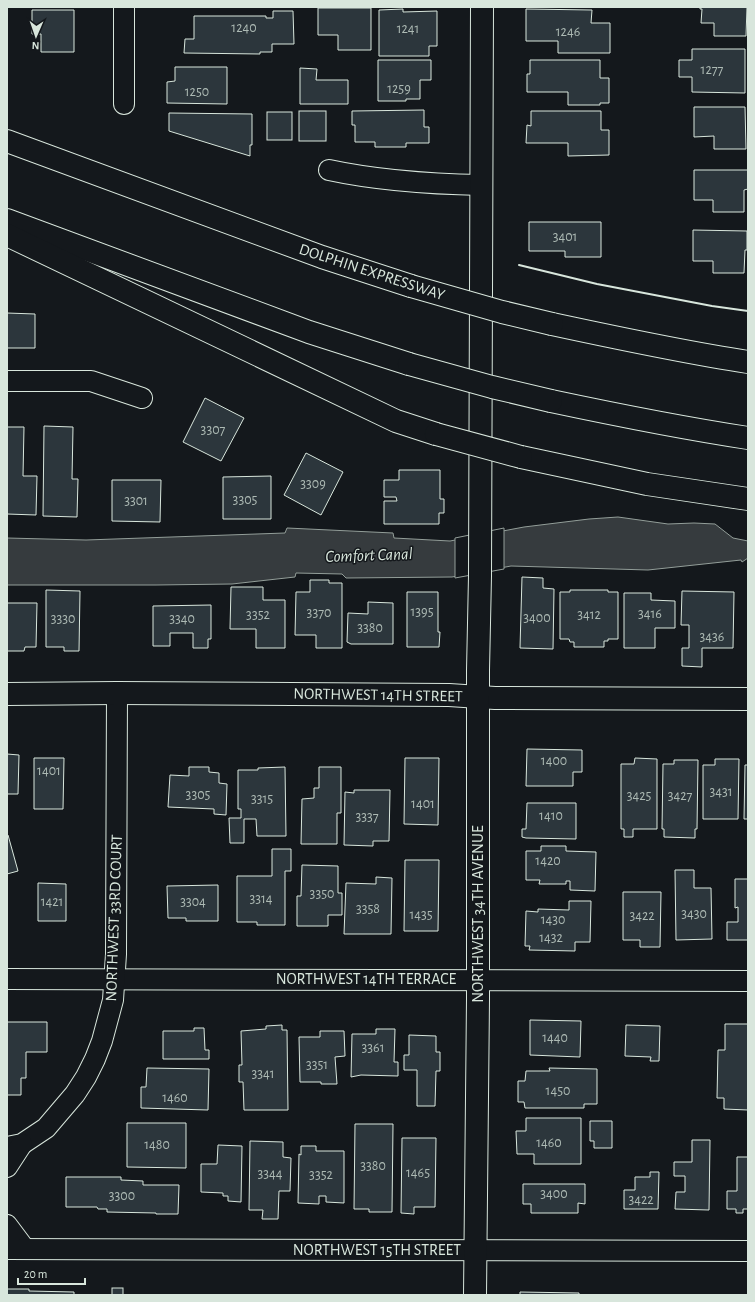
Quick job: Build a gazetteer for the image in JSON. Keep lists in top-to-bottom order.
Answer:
{
  "streets": {
    "main road": ["DOLPHIN EXPRESSWAY", "NORTHWEST 14TH STREET", "NORTHWEST 34TH AVENUE"],
    "street": ["NORTHWEST 33RD COURT", "NORTHWEST 14TH TERRACE", "NORTHWEST 15TH STREET"]
  },
  "crossings": [
    ["NORTHWEST 14TH STREET", "NORTHWEST 34TH AVENUE"],
    ["NORTHWEST 14TH STREET", "NORTHWEST 33RD COURT"],
    ["NORTHWEST 34TH AVENUE", "NORTHWEST 14TH TERRACE"],
    ["NORTHWEST 34TH AVENUE", "NORTHWEST 15TH STREET"],
    ["NORTHWEST 33RD COURT", "NORTHWEST 14TH TERRACE"]
  ],
  "water": ["Comfort Canal"],
  "house_numbers": [
    "1240",
    "1241",
    "1246",
    "1277",
    "1259",
    "1250",
    "3401",
    "3307",
    "3309",
    "3305",
    "3301",
    "1395",
    "3370",
    "3416",
    "3352",
    "3412",
    "3400",
    "3330",
    "3340",
    "3380",
    "3436",
    "1400",
    "1401",
    "3431",
    "3305",
    "3425",
    "3427",
    "3315",
    "1401",
    "1410",
    "3337",
    "1420",
    "3350",
    "3314",
    "1421",
    "3304",
    "3358",
    "3430",
    "1435",
    "3422",
    "1430",
    "1432",
    "1440",
    "3361",
    "3351",
    "3341",
    "1450",
    "1460",
    "1460",
    "1480",
    "3380",
    "1465",
    "3344",
    "3352",
    "3400",
    "3300",
    "3422"
  ],
  "scale_bar": "20 m",
  "north": "bottom"
}
